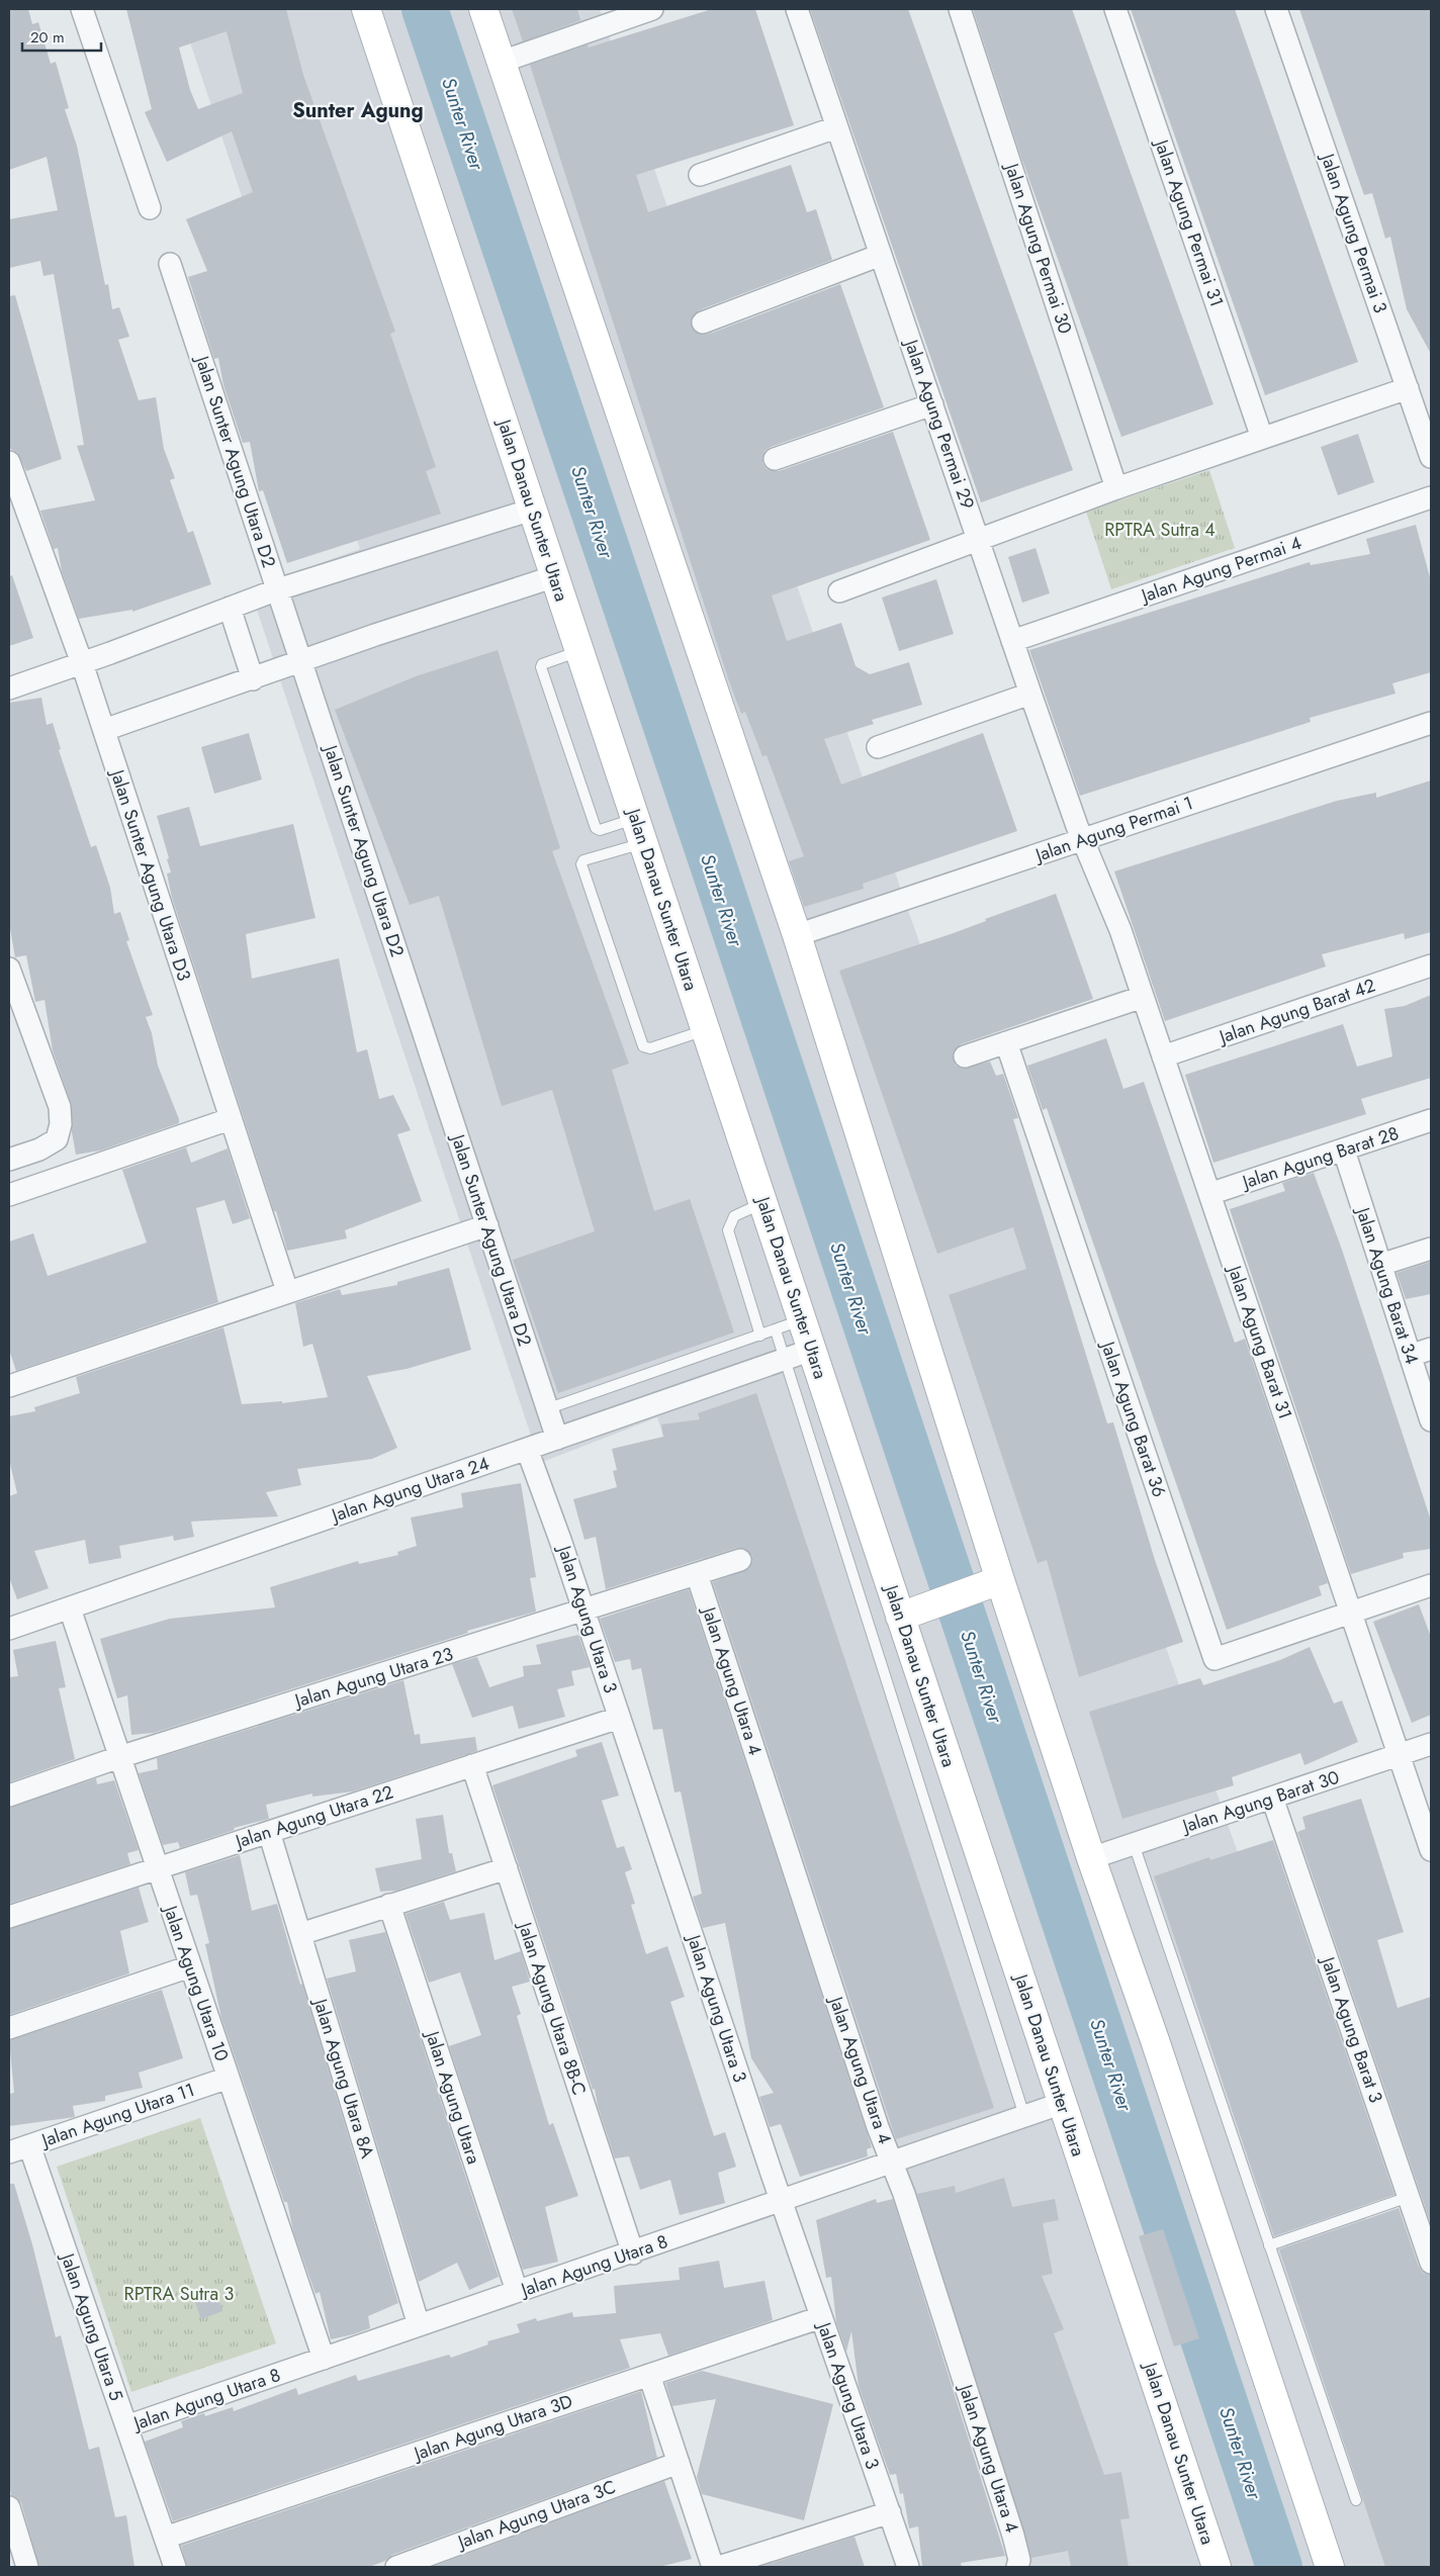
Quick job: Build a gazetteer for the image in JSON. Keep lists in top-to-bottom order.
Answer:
{
  "streets": {
    "main road": ["Jalan Danau Sunter Utara"],
    "street": [
      "Jalan Agung Permai 31",
      "Jalan Agung Permai 3",
      "Jalan Agung Permai 30",
      "Jalan Agung Permai 29",
      "Jalan Sunter Agung Utara D2",
      "Jalan Agung Permai 4",
      "Jalan Agung Permai 1",
      "Jalan Sunter Agung Utara D3",
      "Jalan Agung Barat 42",
      "Jalan Agung Barat 28",
      "Jalan Agung Barat 34",
      "Jalan Agung Barat 31",
      "Jalan Agung Barat 36",
      "Jalan Agung Utara 24",
      "Jalan Agung Utara 3",
      "Jalan Agung Utara 23",
      "Jalan Agung Utara 4",
      "Jalan Agung Barat 30",
      "Jalan Agung Utara 22",
      "Jalan Agung Utara 10",
      "Jalan Agung Utara 8B-C",
      "Jalan Agung Barat 3",
      "Jalan Agung Utara 8A",
      "Jalan Agung Utara",
      "Jalan Agung Utara 11",
      "Jalan Agung Utara 8",
      "Jalan Agung Utara 5",
      "Jalan Agung Utara 3D",
      "Jalan Agung Utara 3C"
    ]
  },
  "crossings": [
    ["Jalan Agung Permai 29", "Jalan Agung Permai 4"],
    ["Jalan Agung Permai 29", "Jalan Agung Permai 1"],
    ["Jalan Agung Permai 29", "Jalan Agung Barat 31"],
    ["Jalan Sunter Agung Utara D2", "Jalan Agung Utara 24"],
    ["Jalan Danau Sunter Utara", "Jalan Agung Utara 24"],
    ["Jalan Danau Sunter Utara", "Jalan Agung Utara 8"],
    ["Jalan Agung Barat 42", "Jalan Agung Barat 31"],
    ["Jalan Agung Barat 28", "Jalan Agung Barat 34"],
    ["Jalan Agung Barat 28", "Jalan Agung Barat 31"],
    ["Jalan Agung Barat 31", "Jalan Agung Barat 36"],
    ["Jalan Agung Barat 31", "Jalan Agung Barat 30"],
    ["Jalan Agung Utara 24", "Jalan Agung Utara 3"],
    ["Jalan Agung Utara 24", "Jalan Agung Utara 10"],
    ["Jalan Agung Utara 3", "Jalan Agung Utara 23"],
    ["Jalan Agung Utara 3", "Jalan Agung Utara 22"],
    ["Jalan Agung Utara 3", "Jalan Agung Utara 8"],
    ["Jalan Agung Utara 3", "Jalan Agung Utara 3D"],
    ["Jalan Agung Utara 23", "Jalan Agung Utara 4"],
    ["Jalan Agung Utara 23", "Jalan Agung Utara 10"],
    ["Jalan Agung Utara 4", "Jalan Agung Utara 8"],
    ["Jalan Agung Barat 30", "Jalan Agung Barat 3"],
    ["Jalan Agung Utara 22", "Jalan Agung Utara 10"],
    ["Jalan Agung Utara 22", "Jalan Agung Utara 8B-C"],
    ["Jalan Agung Utara 22", "Jalan Agung Utara 8A"],
    ["Jalan Agung Utara 10", "Jalan Agung Utara 11"],
    ["Jalan Agung Utara 10", "Jalan Agung Utara 8"],
    ["Jalan Agung Utara 8B-C", "Jalan Agung Utara 8"],
    ["Jalan Agung Utara 8A", "Jalan Agung Utara 8"],
    ["Jalan Agung Utara", "Jalan Agung Utara 8"],
    ["Jalan Agung Utara 11", "Jalan Agung Utara 5"],
    ["Jalan Agung Utara 8", "Jalan Agung Utara 5"],
    ["Jalan Agung Utara 5", "Jalan Agung Utara 3D"]
  ],
  "districts": ["Sunter Agung"],
  "water": ["Sunter River"],
  "parks": ["RPTRA Sutra 4", "RPTRA Sutra 3"],
  "scale_bar": "20 m"
}
